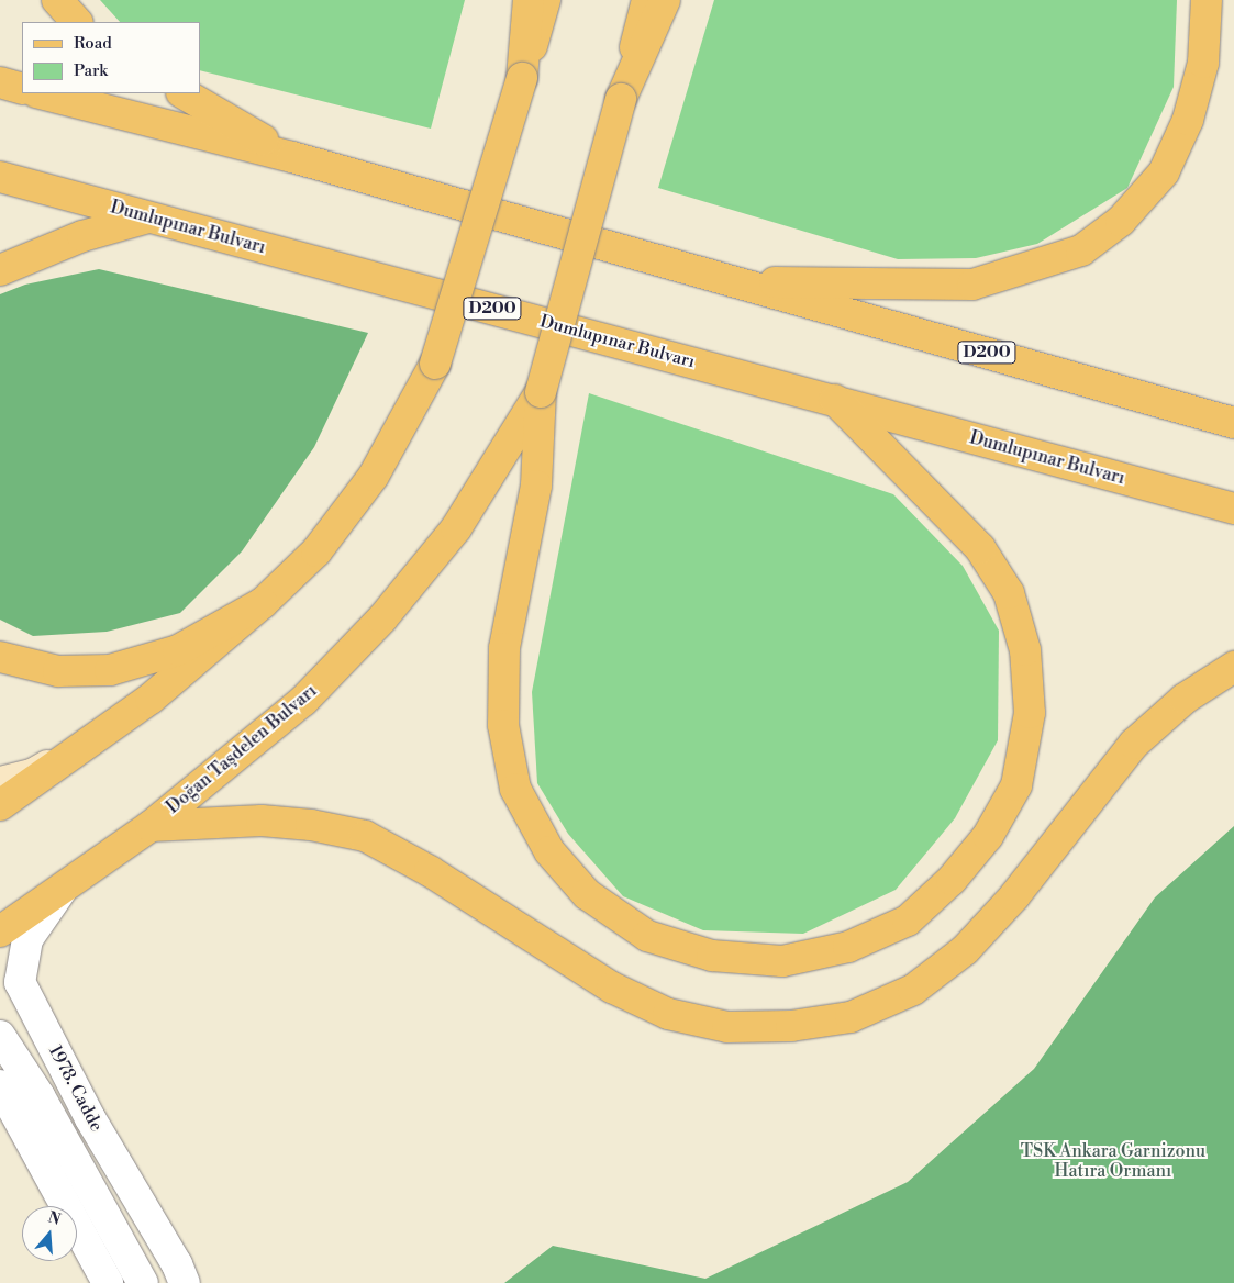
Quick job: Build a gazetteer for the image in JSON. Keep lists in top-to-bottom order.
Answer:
{
  "streets": {
    "main road": ["Dumlupınar Bulvarı", "D200", "Doğan Taşdelen Bulvarı"],
    "street": ["1978. Cadde"]
  },
  "crossings": [
    ["Doğan Taşdelen Bulvarı", "1978. Cadde"]
  ],
  "parks": ["TSK Ankara Garnizonu Hatıra Ormanı"],
  "legend": ["Road", "Park"],
  "north": "top"
}
